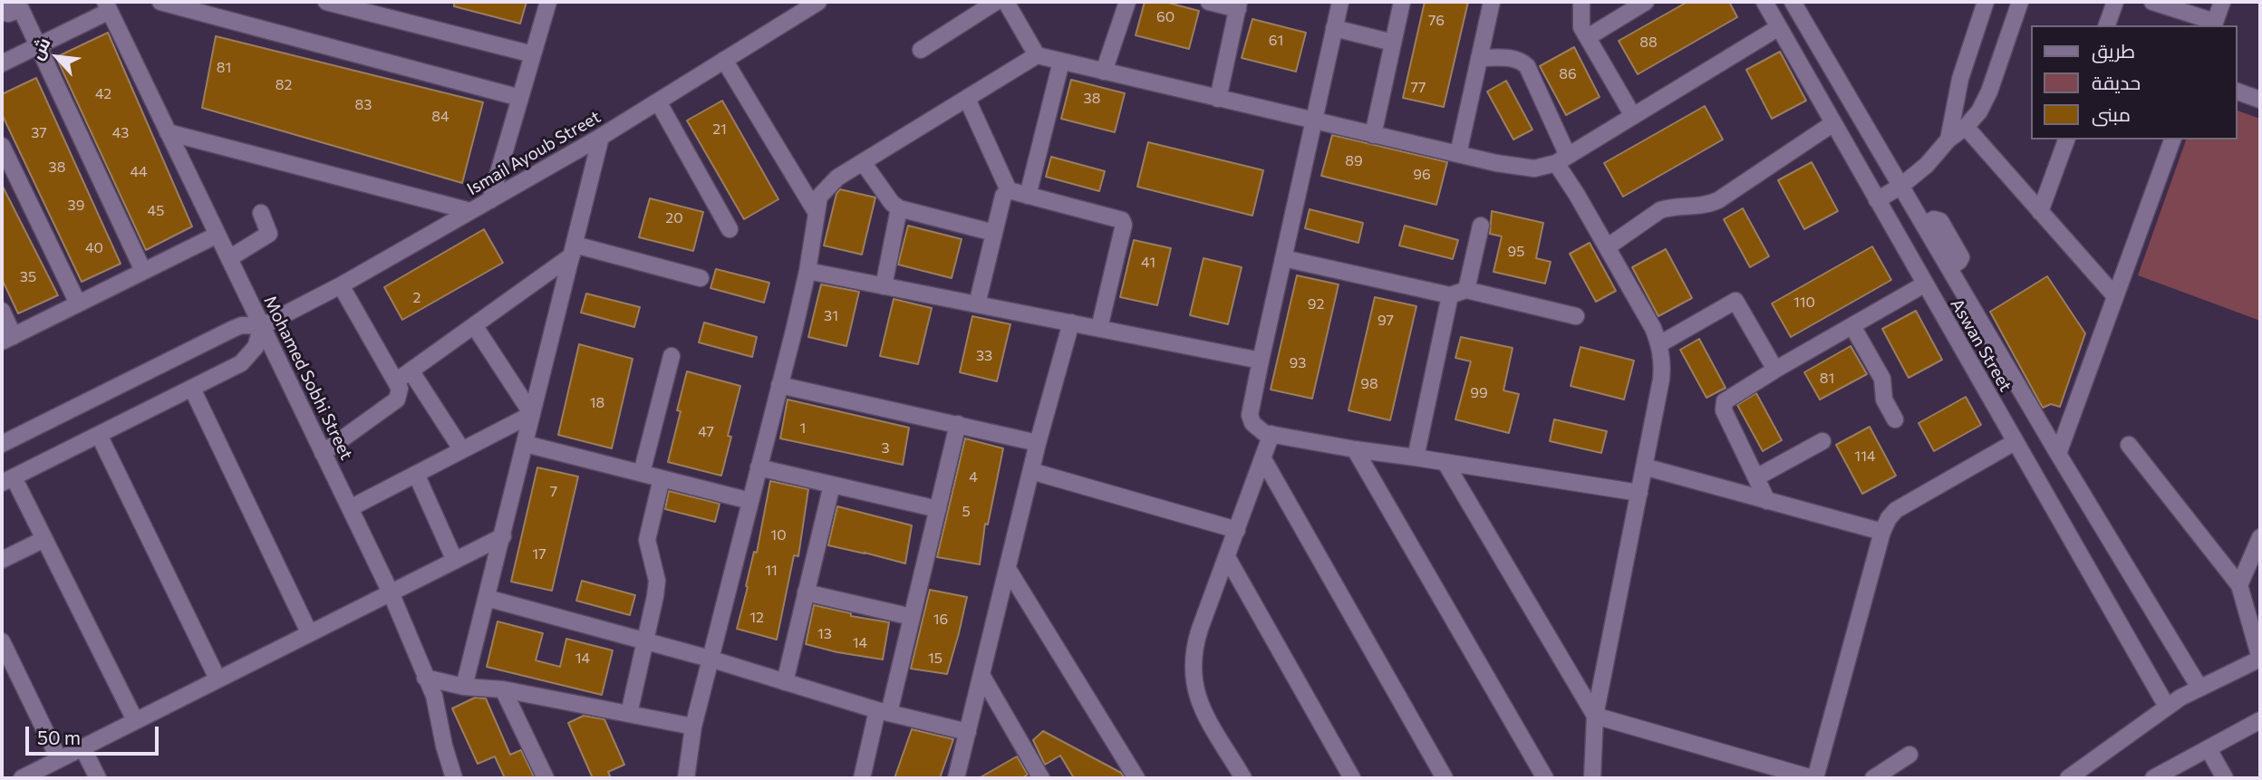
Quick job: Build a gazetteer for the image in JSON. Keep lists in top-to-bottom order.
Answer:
{
  "streets": {
    "street": ["Ismail Ayoub Street", "Aswan Street", "Mohamed Sobhi Street"]
  },
  "crossings": [
    ["Ismail Ayoub Street", "Mohamed Sobhi Street"]
  ],
  "house_numbers": [
    "60",
    "76",
    "61",
    "88",
    "81",
    "86",
    "82",
    "77",
    "42",
    "38",
    "83",
    "84",
    "21",
    "37",
    "43",
    "89",
    "38",
    "44",
    "96",
    "39",
    "45",
    "20",
    "40",
    "95",
    "41",
    "35",
    "2",
    "110",
    "92",
    "31",
    "97",
    "33",
    "93",
    "81",
    "98",
    "99",
    "18",
    "1",
    "47",
    "3",
    "114",
    "4",
    "7",
    "5",
    "10",
    "17",
    "11",
    "12",
    "16",
    "13",
    "14",
    "14",
    "15"
  ],
  "legend": ["طريق", "حديقة", "مبنى"],
  "scale_bar": "50 m",
  "north": "top left"
}
